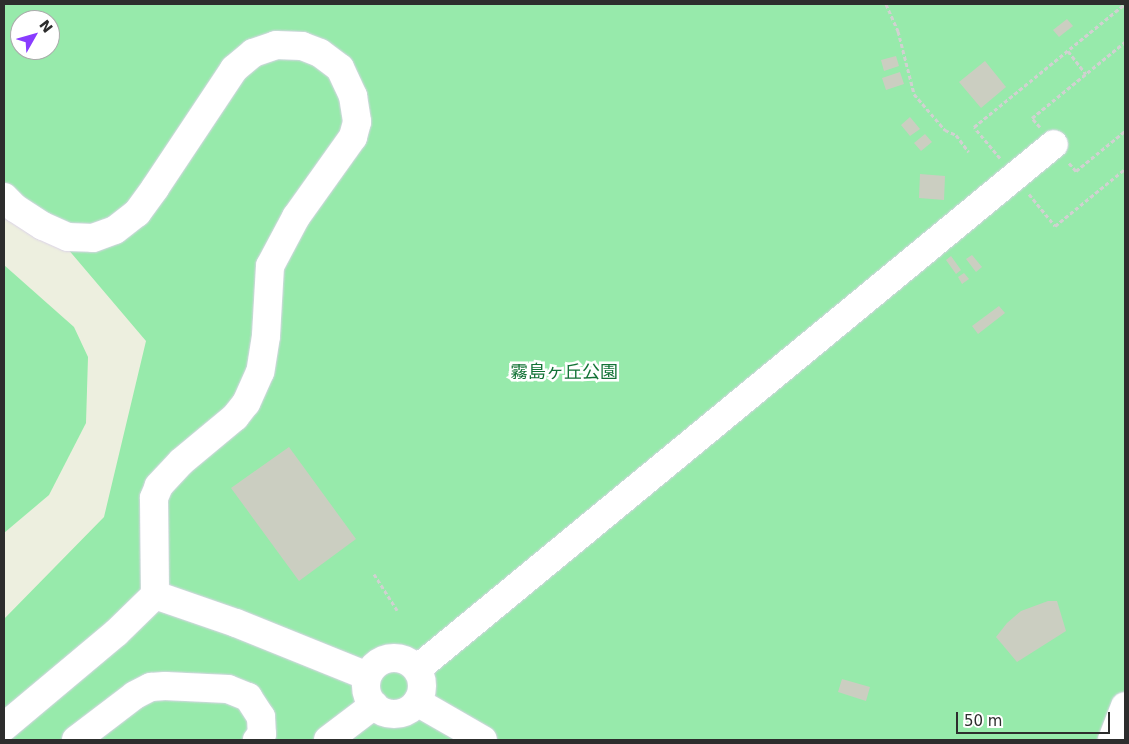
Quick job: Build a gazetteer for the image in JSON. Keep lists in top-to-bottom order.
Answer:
{
  "parks": ["霧島ヶ丘公園"],
  "scale_bar": "50 m",
  "north": "top right"
}
